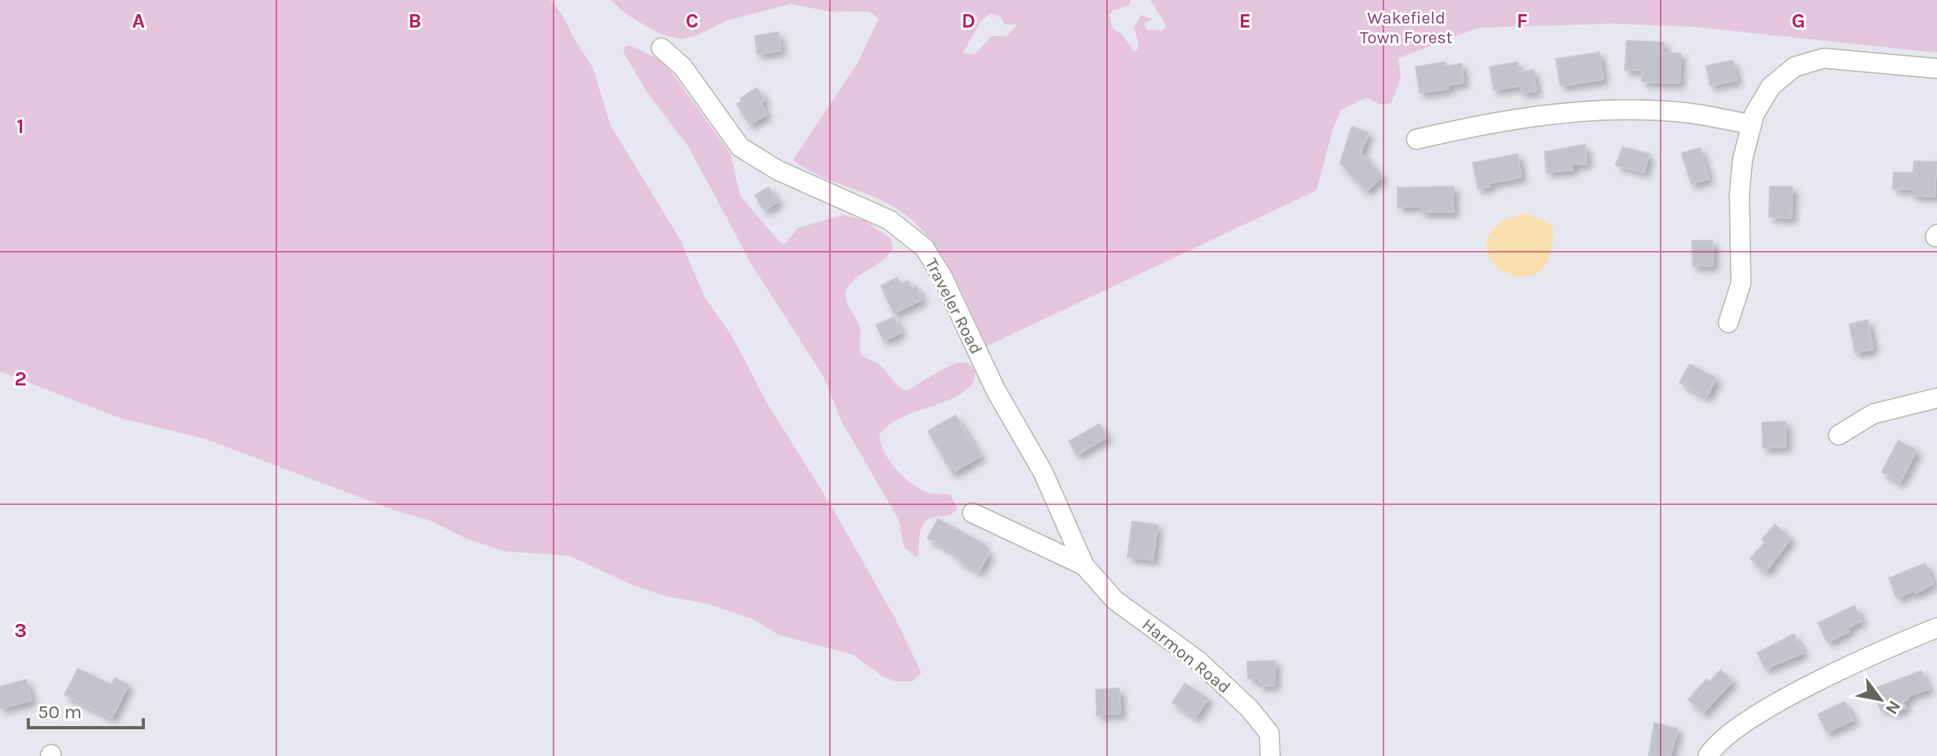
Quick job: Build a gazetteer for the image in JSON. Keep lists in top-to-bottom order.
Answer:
{
  "streets": {
    "street": ["Traveler Road", "Harmon Road"]
  },
  "crossings": [
    ["Traveler Road", "Harmon Road"]
  ],
  "parks": ["Wakefield Town Forest"],
  "scale_bar": "50 m",
  "north": "bottom right",
  "grid": {
    "columns": [
      "A",
      "B",
      "C",
      "D",
      "E",
      "F",
      "G"
    ],
    "rows": ["1", "2", "3"]
  }
}
